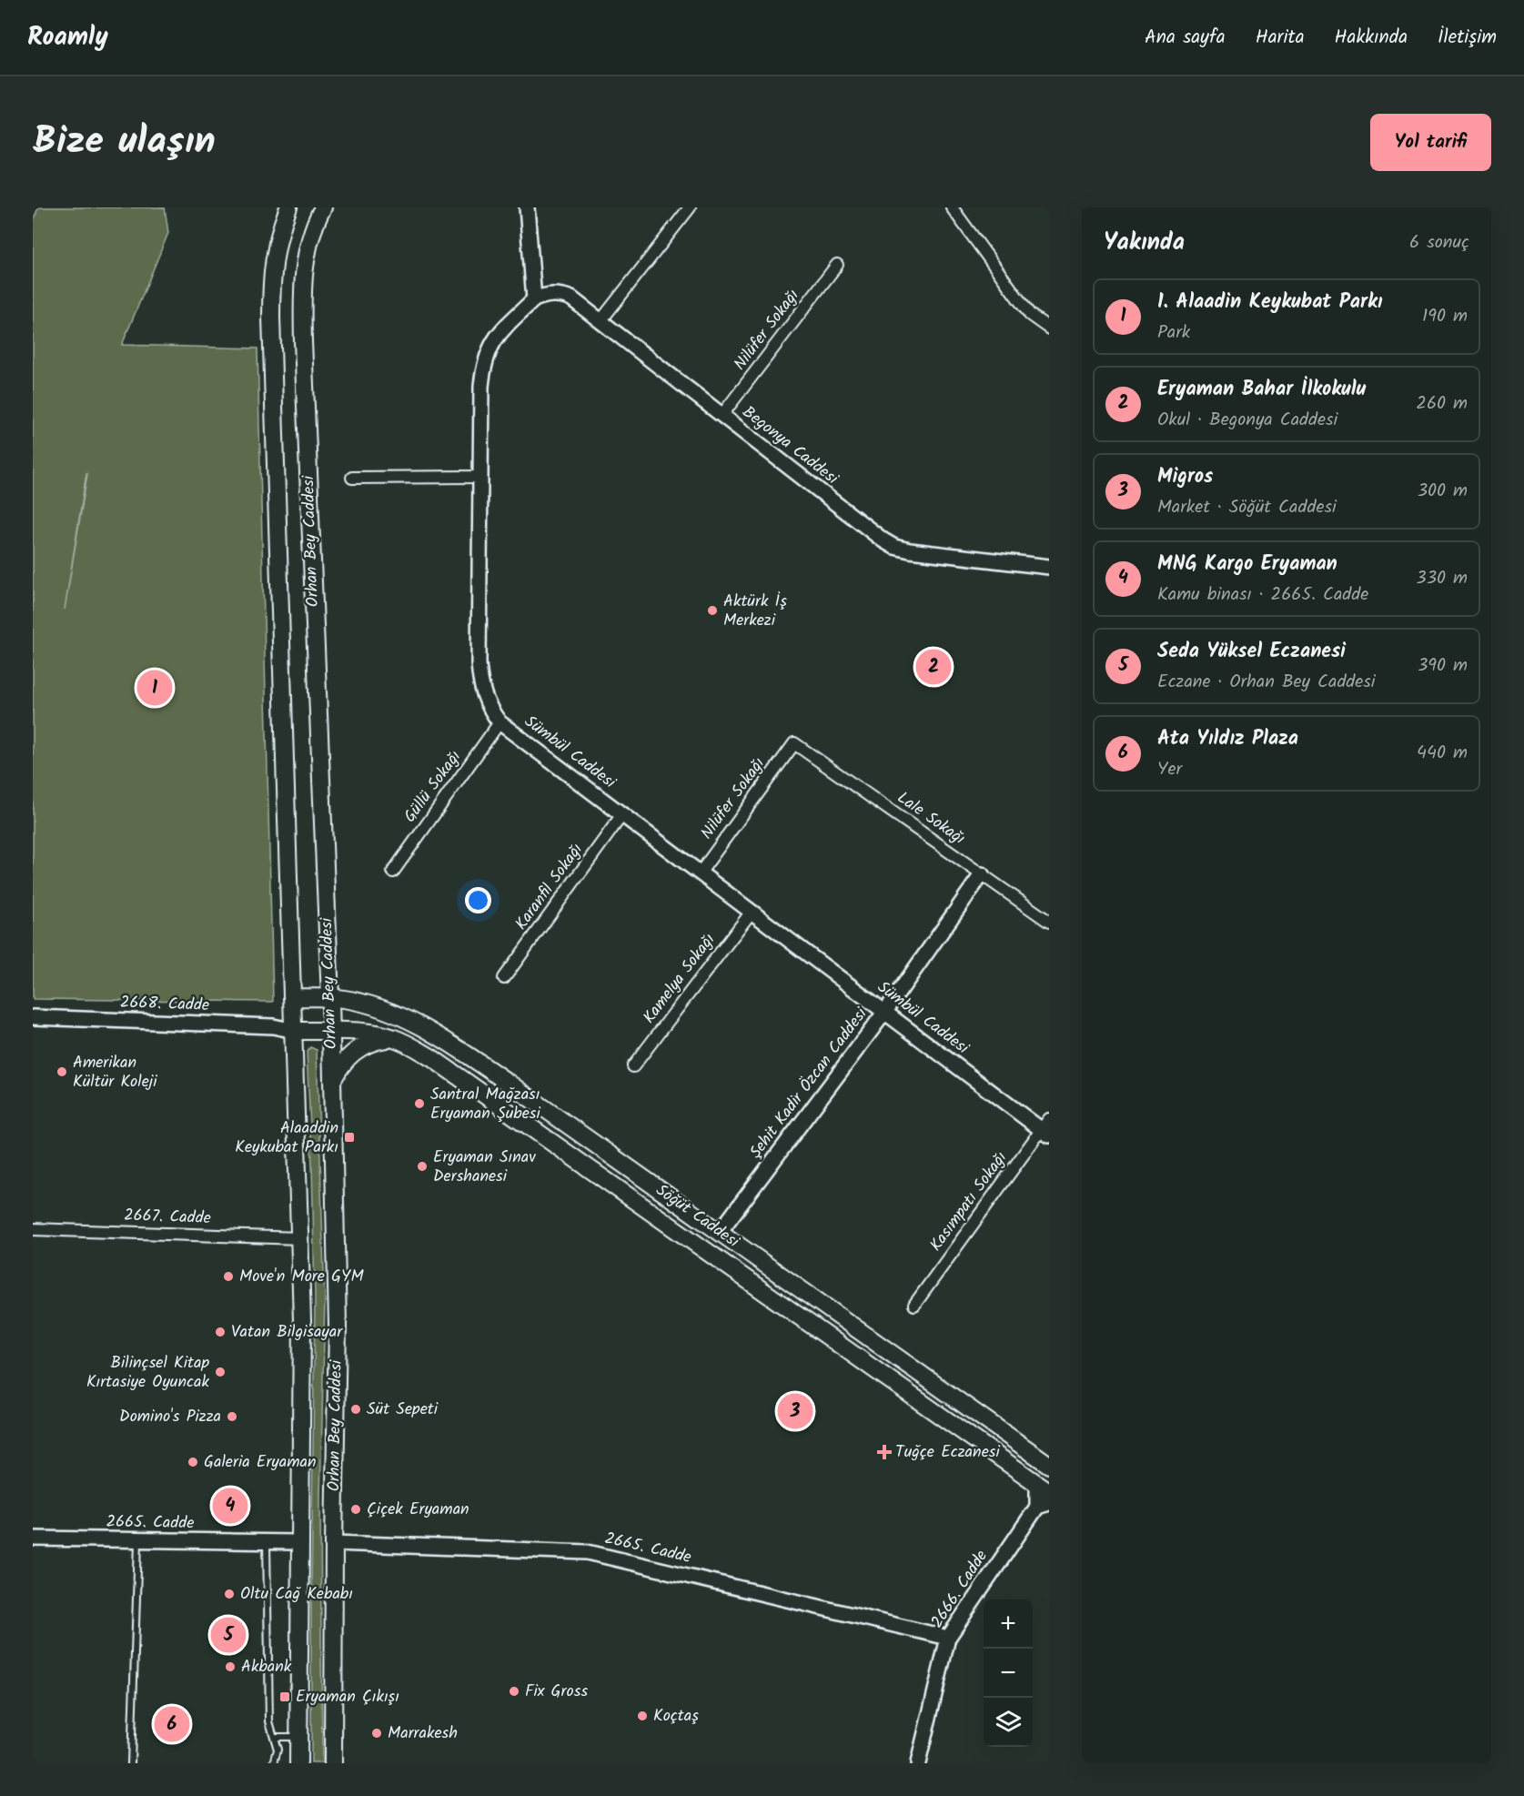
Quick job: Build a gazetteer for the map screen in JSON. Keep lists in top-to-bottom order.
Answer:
{
  "streets": {
    "main road": ["Orhan Bey Caddesi", "Söğüt Caddesi"],
    "street": [
      "Nilüfer Sokağı",
      "Begonya Caddesi",
      "Sümbül Caddesi",
      "Güllü Sokağı",
      "Lale Sokağı",
      "Karanfil Sokağı",
      "Kamelya Sokağı",
      "2668. Cadde",
      "Şehit Kadir Özcan Caddesi",
      "Kasımpatı Sokağı",
      "2667. Cadde",
      "2665. Cadde",
      "2666. Cadde"
    ]
  },
  "crossings": [
    ["Nilüfer Sokağı", "Begonya Caddesi"],
    ["Nilüfer Sokağı", "Sümbül Caddesi"],
    ["Nilüfer Sokağı", "Lale Sokağı"],
    ["Begonya Caddesi", "Sümbül Caddesi"],
    ["Orhan Bey Caddesi", "2668. Cadde"],
    ["Orhan Bey Caddesi", "Söğüt Caddesi"],
    ["Orhan Bey Caddesi", "2667. Cadde"],
    ["Orhan Bey Caddesi", "2665. Cadde"],
    ["Sümbül Caddesi", "Güllü Sokağı"],
    ["Sümbül Caddesi", "Karanfil Sokağı"],
    ["Sümbül Caddesi", "Kamelya Sokağı"],
    ["Sümbül Caddesi", "Şehit Kadir Özcan Caddesi"],
    ["Sümbül Caddesi", "Kasımpatı Sokağı"],
    ["Lale Sokağı", "Şehit Kadir Özcan Caddesi"],
    ["2668. Cadde", "Söğüt Caddesi"],
    ["Şehit Kadir Özcan Caddesi", "Söğüt Caddesi"],
    ["Söğüt Caddesi", "2666. Cadde"],
    ["2665. Cadde", "2666. Cadde"]
  ],
  "places": {
    "other": [
      "Aktürk İş Merkezi",
      "Amerikan Kültür Koleji",
      "Santral Mağzası Eryaman Şubesi",
      "Eryaman Sınav Dershanesi",
      "Move'n More GYM",
      "Vatan Bilgisayar",
      "Bilinçsel Kitap Kırtasiye Oyuncak",
      "Süt Sepeti",
      "Domino's Pizza",
      "Galeria Eryaman",
      "Çiçek Eryaman",
      "Oltu Cağ Kebabı",
      "Akbank",
      "Fix Gross",
      "Koçtaş",
      "Marrakesh"
    ],
    "transit": ["Alaaddin Keykubat Parkı", "Eryaman Çıkışı"],
    "health": ["Tuğçe Eczanesi"]
  },
  "page": {
    "header": "Roamly",
    "nav": [
      "Ana sayfa",
      "Harita",
      "Hakkında",
      "İletişim"
    ],
    "title": "Bize ulaşın",
    "buttons": "Yol tarifi",
    "heading": ["Yakında", "6 sonuç"],
    "list": [
      {
        "mark": "1",
        "name": "1. Alaadin Keykubat Parkı",
        "note": "Park",
        "value": "190 m"
      },
      {
        "mark": "2",
        "name": "Eryaman Bahar İlkokulu",
        "note": "Okul · Begonya Caddesi",
        "value": "260 m"
      },
      {
        "mark": "3",
        "name": "Migros",
        "note": "Market · Söğüt Caddesi",
        "value": "300 m"
      },
      {
        "mark": "4",
        "name": "MNG Kargo Eryaman",
        "note": "Kamu binası · 2665. Cadde",
        "value": "330 m"
      },
      {
        "mark": "5",
        "name": "Seda Yüksel Eczanesi",
        "note": "Eczane · Orhan Bey Caddesi",
        "value": "390 m"
      },
      {
        "mark": "6",
        "name": "Ata Yıldız Plaza",
        "note": "Yer",
        "value": "440 m"
      }
    ],
    "pins": [
      "2",
      "1",
      "3",
      "4",
      "5",
      "6"
    ],
    "map_buttons": ["+", "−"]
  }
}
